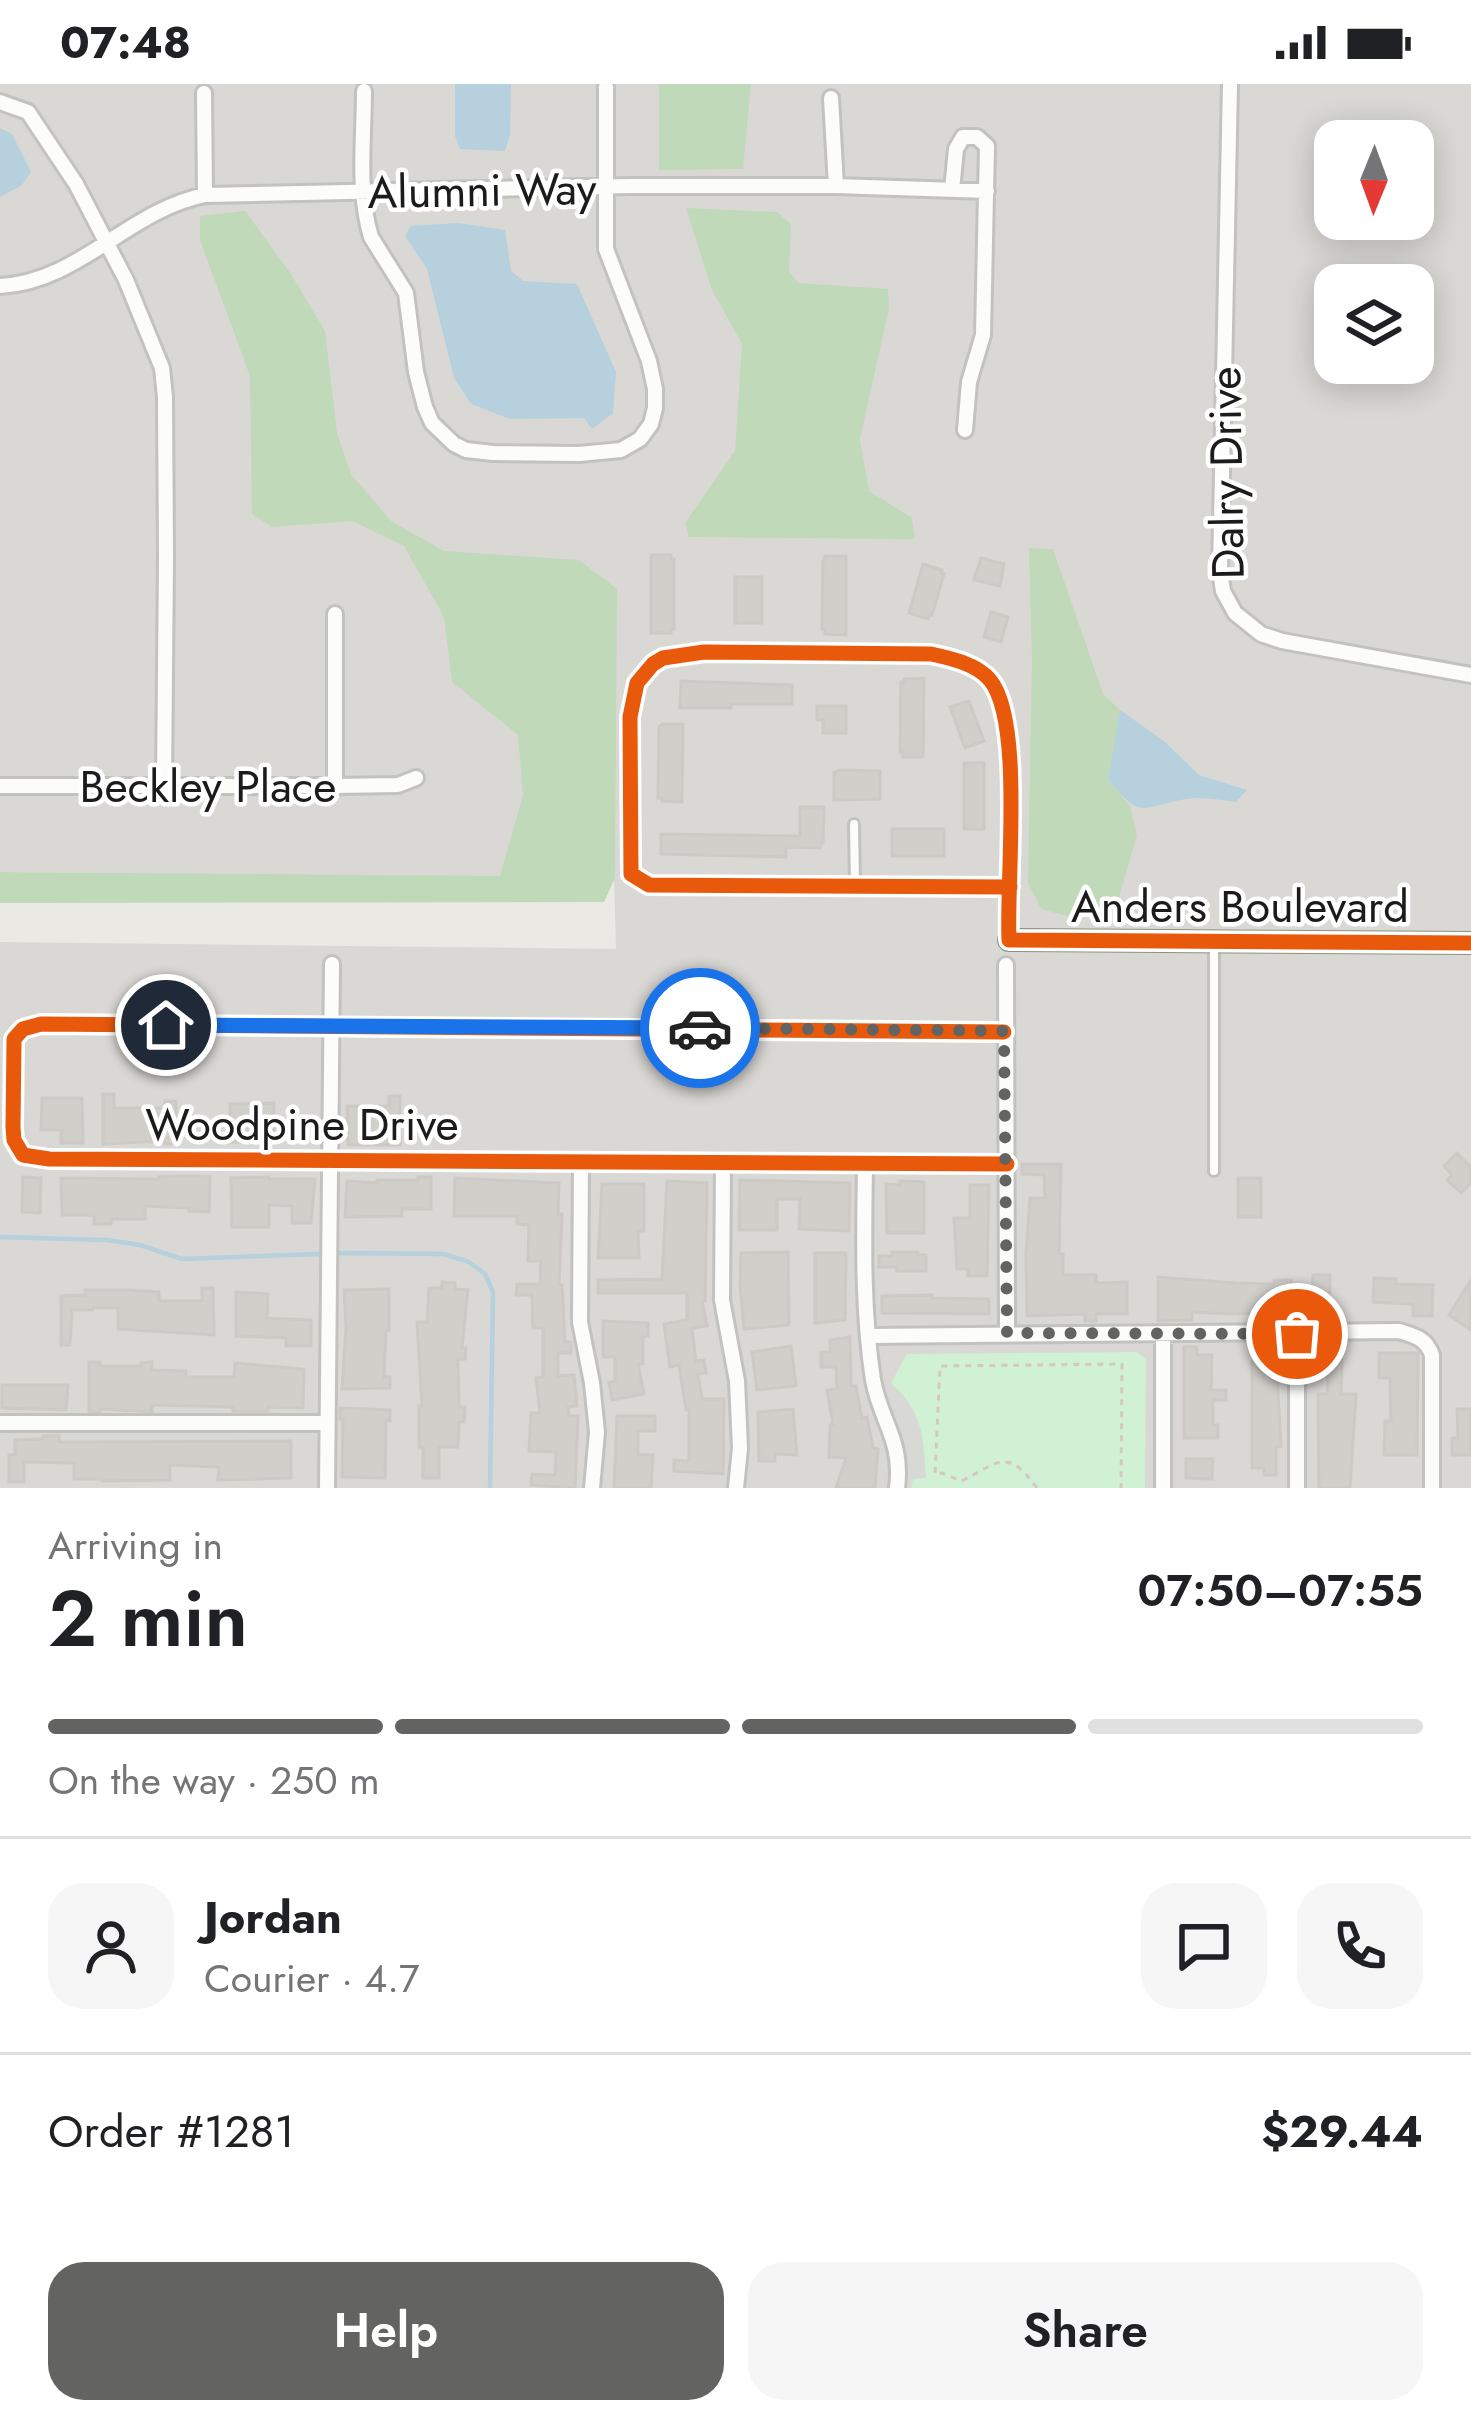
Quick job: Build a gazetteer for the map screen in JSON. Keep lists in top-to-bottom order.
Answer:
{
  "streets": {
    "street": [
      "Alumni Way",
      "Dalry Drive",
      "Beckley Place",
      "Anders Boulevard",
      "Woodpine Drive"
    ]
  },
  "north": "bottom",
  "page": {
    "status": "07:48",
    "heading": ["2 min", "Arriving in", "07:50–07:55"],
    "panel": [
      "Jordan",
      "Courier · 4.7",
      "Order #1281",
      "$29.44"
    ],
    "bar": "On the way · 250 m",
    "buttons": ["Help", "Share"]
  }
}
